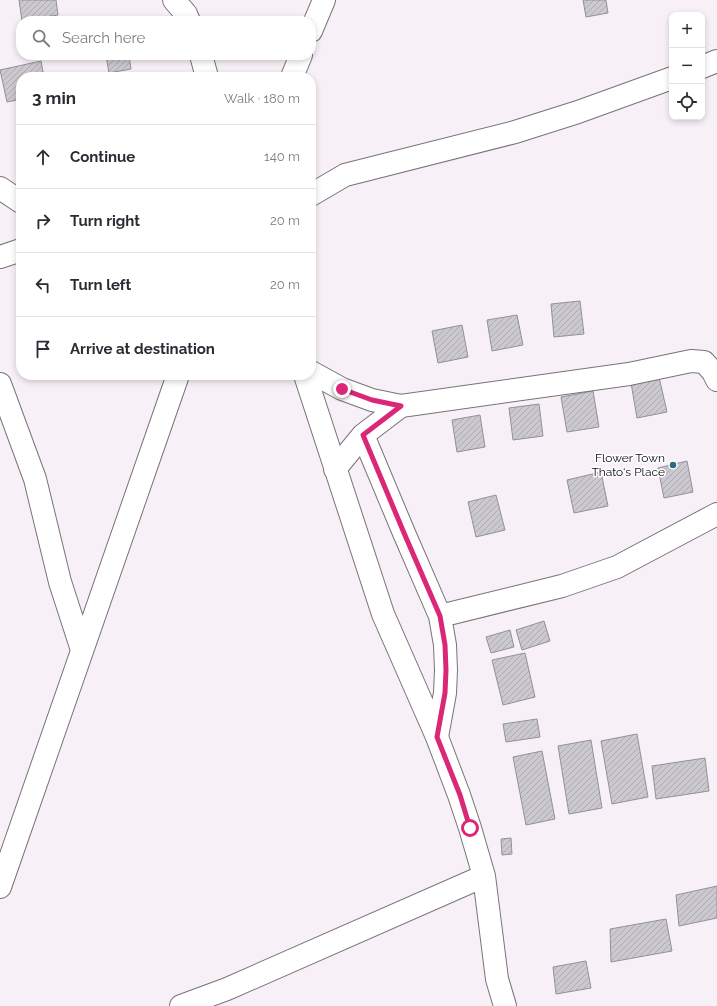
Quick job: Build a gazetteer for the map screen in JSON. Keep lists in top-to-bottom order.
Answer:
{
  "places": ["Flower Town Thato's Place"],
  "page": {
    "map_buttons": ["+", "−"],
    "search": "Search here",
    "heading": ["3 min", "Walk · 180 m"],
    "list": [
      ["Continue", "140 m"],
      ["Turn right", "20 m"],
      ["Turn left", "20 m"],
      "Arrive at destination"
    ]
  }
}
